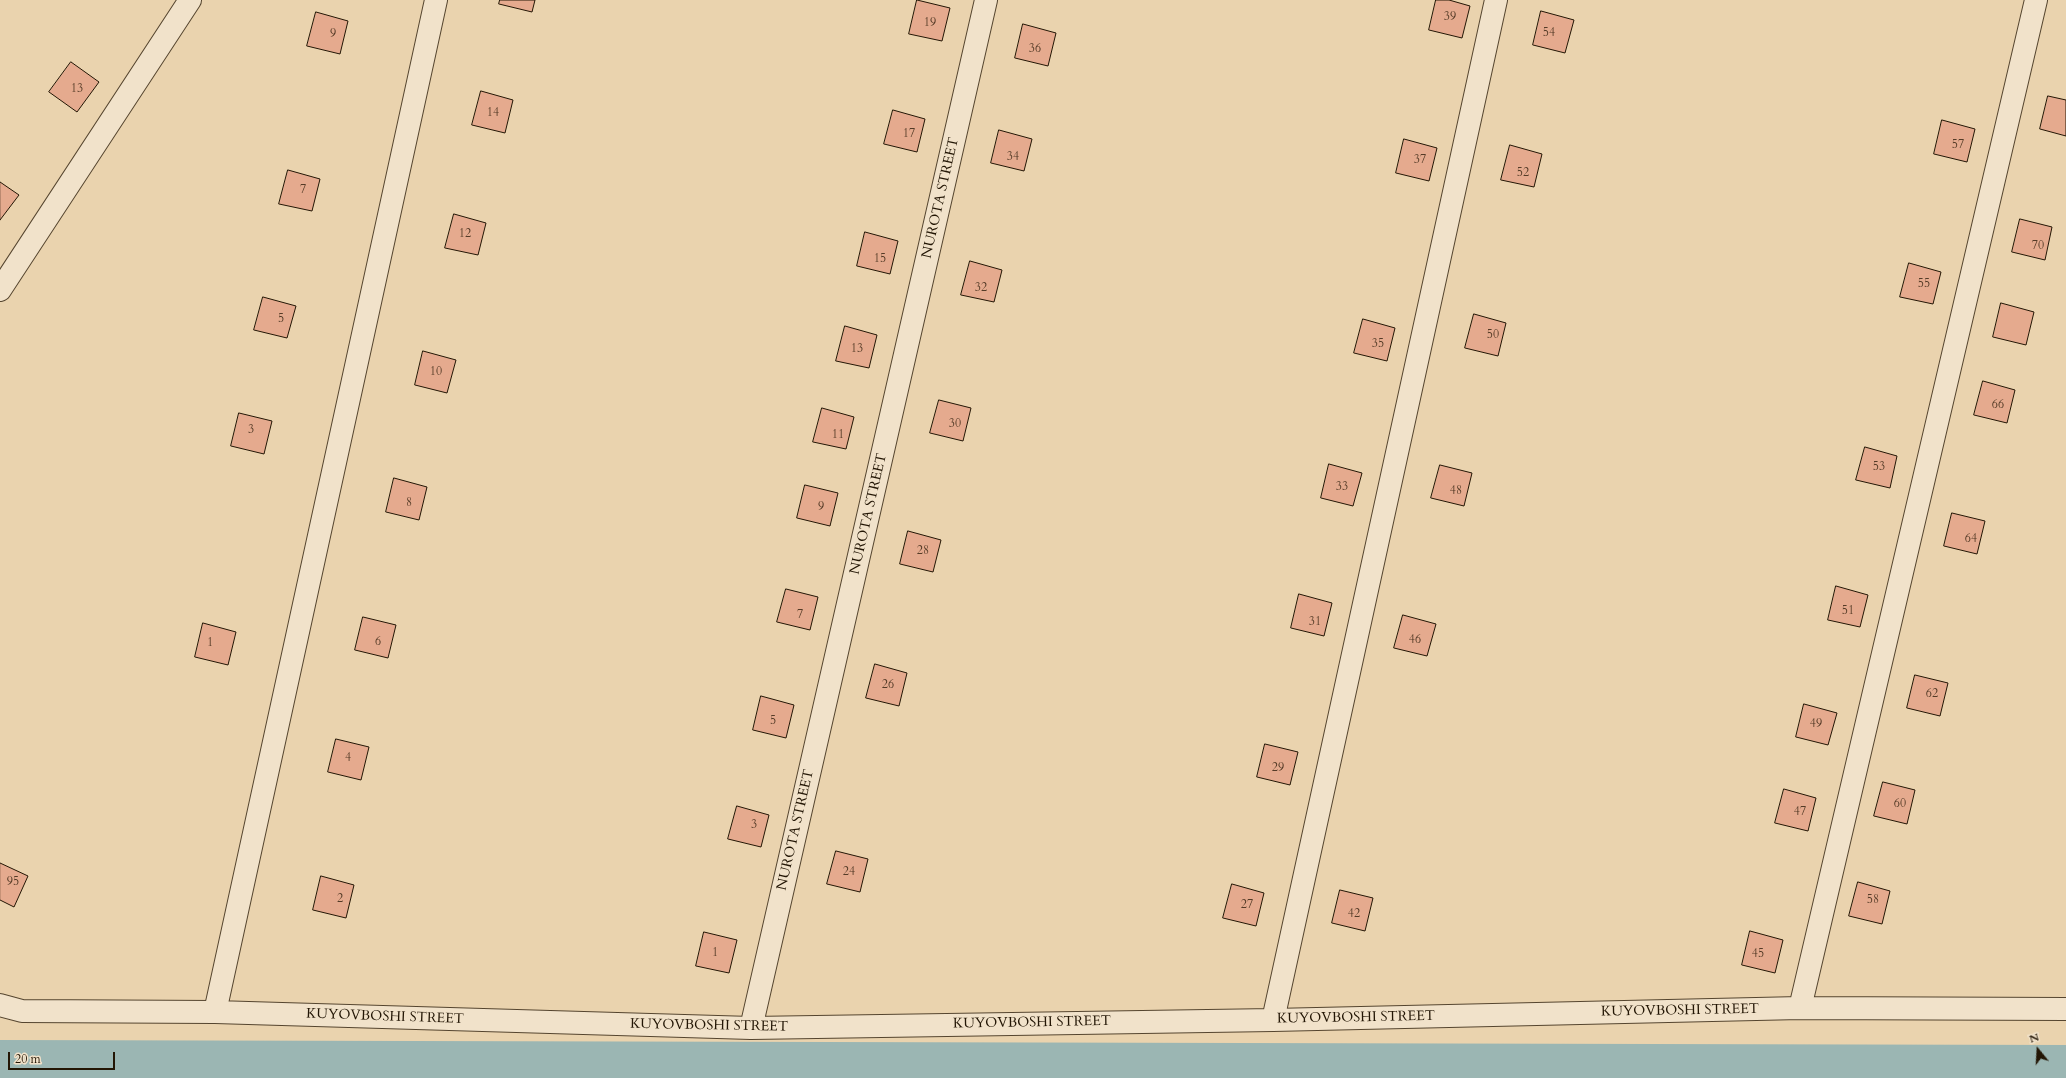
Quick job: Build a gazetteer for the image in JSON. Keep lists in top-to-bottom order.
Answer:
{
  "streets": {
    "street": ["NUROTA STREET", "KUYOVBOSHI STREET"]
  },
  "crossings": [
    ["NUROTA STREET", "KUYOVBOSHI STREET"]
  ],
  "house_numbers": [
    "39",
    "19",
    "54",
    "9",
    "36",
    "13",
    "14",
    "17",
    "57",
    "34",
    "37",
    "52",
    "7",
    "12",
    "70",
    "15",
    "55",
    "32",
    "5",
    "50",
    "35",
    "13",
    "10",
    "66",
    "30",
    "3",
    "11",
    "53",
    "33",
    "48",
    "8",
    "9",
    "64",
    "28",
    "51",
    "7",
    "31",
    "46",
    "6",
    "1",
    "26",
    "62",
    "5",
    "49",
    "4",
    "29",
    "60",
    "47",
    "3",
    "24",
    "95",
    "2",
    "58",
    "27",
    "42",
    "1",
    "45"
  ],
  "scale_bar": "20 m",
  "north": "top"
}
